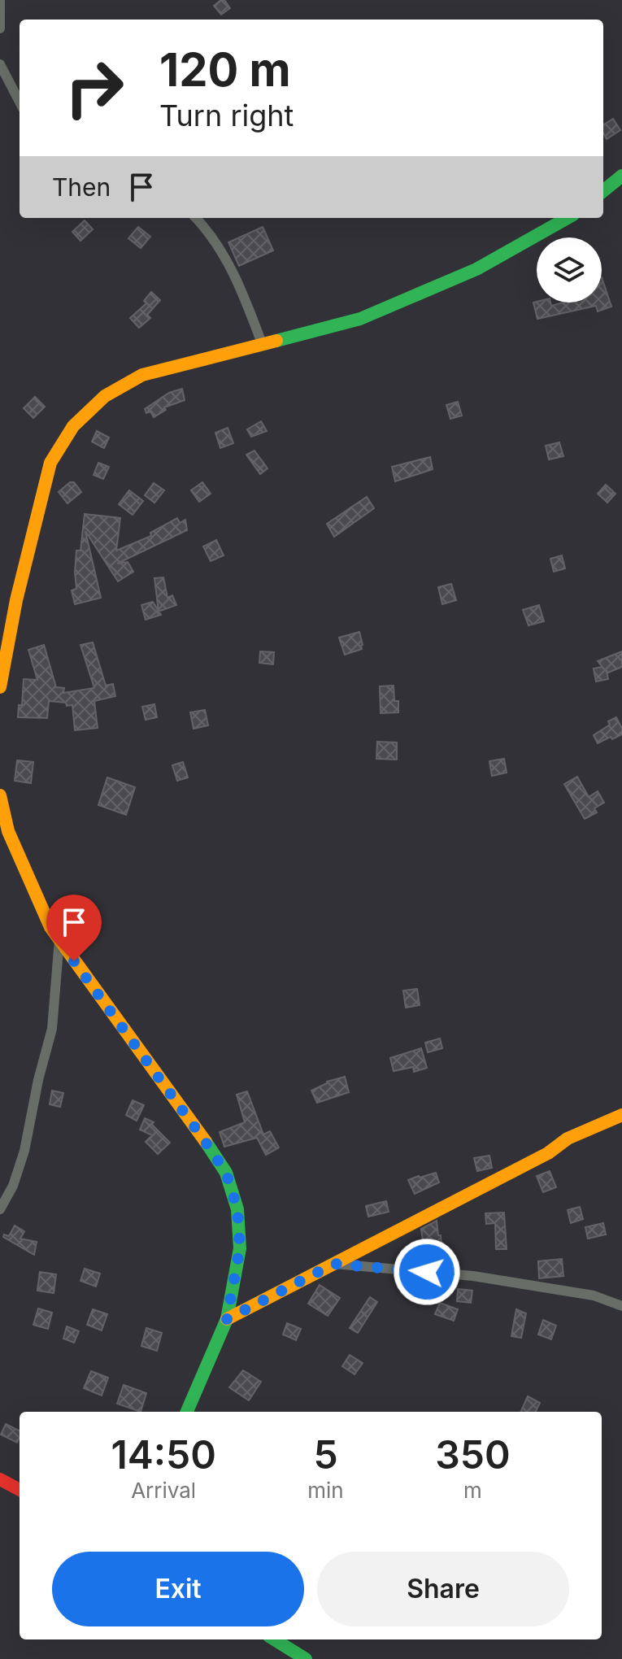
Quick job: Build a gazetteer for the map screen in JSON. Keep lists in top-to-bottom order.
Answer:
{
  "page": {
    "turn": ["120 m", "Turn right"],
    "then": "Then",
    "eta": [
      "14:50",
      "Arrival",
      "5",
      "min",
      "350",
      "m"
    ],
    "buttons": ["Exit", "Share"]
  }
}
